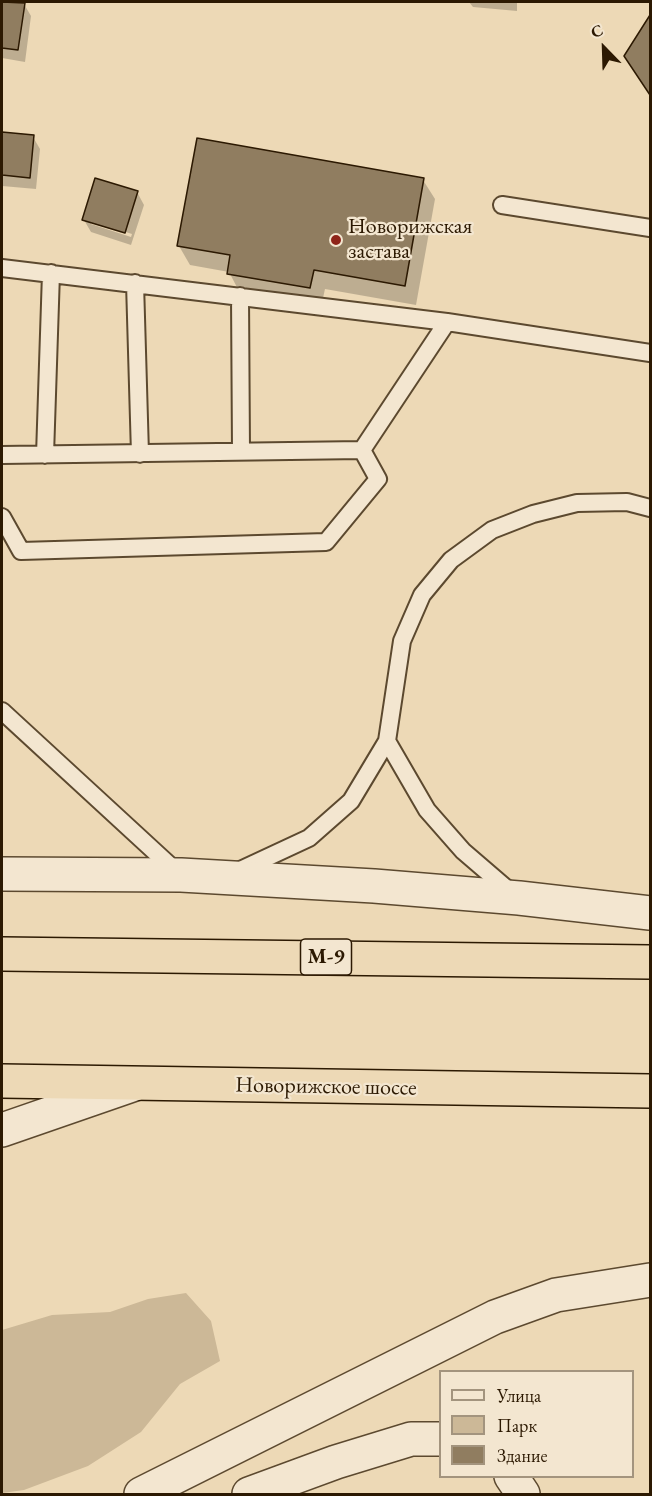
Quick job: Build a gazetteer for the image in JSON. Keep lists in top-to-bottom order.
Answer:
{
  "streets": {
    "highway": ["М-9", "Новорижское шоссе"]
  },
  "places": ["Новорижская застава"],
  "legend": ["Улица", "Парк", "Здание"],
  "north": "top left"
}
